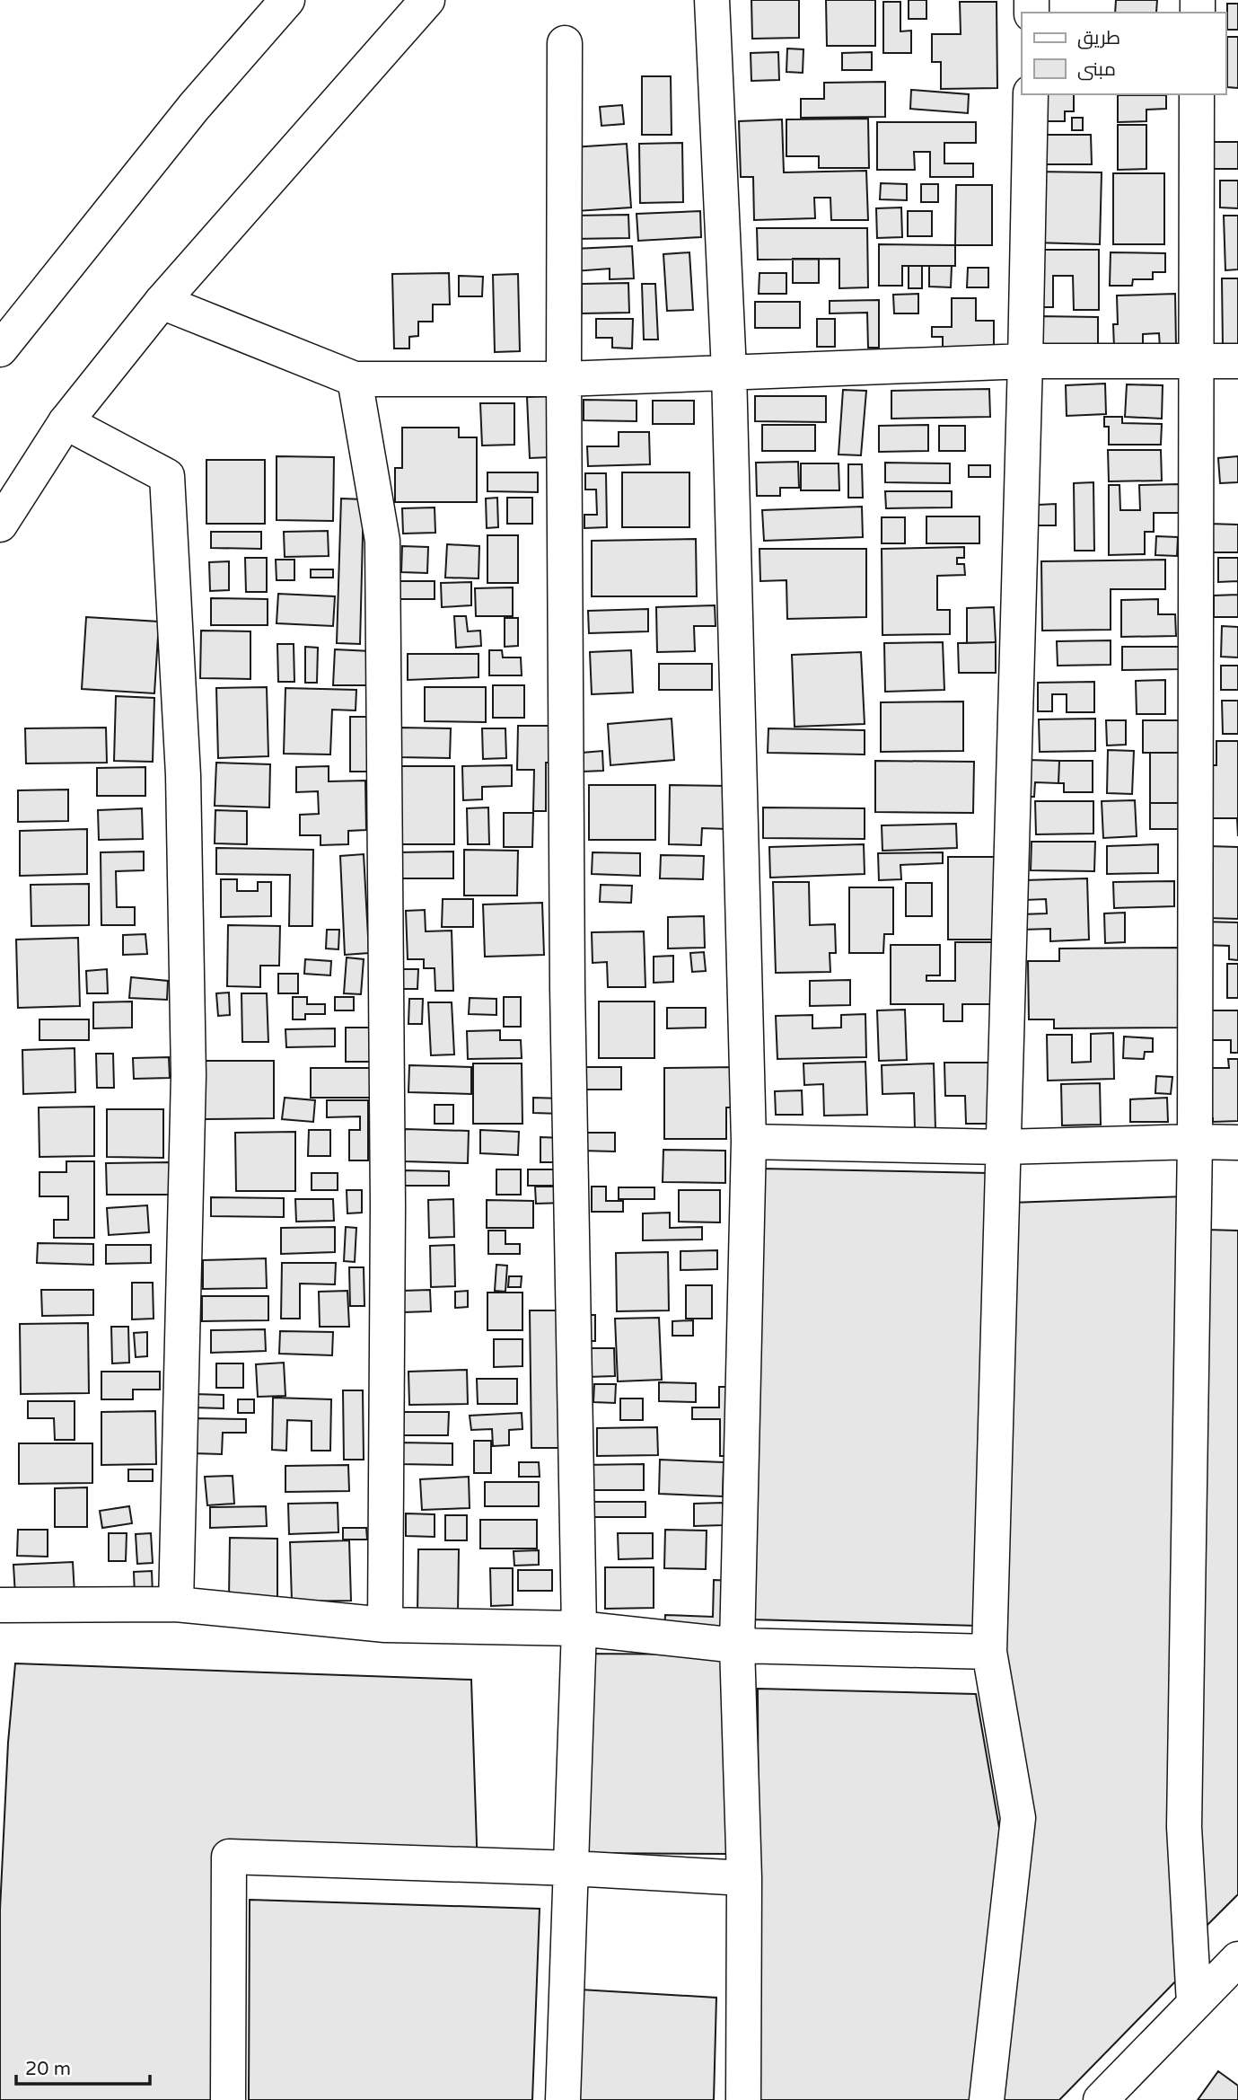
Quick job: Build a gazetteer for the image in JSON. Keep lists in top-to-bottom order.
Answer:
{
  "legend": ["طريق", "مبنى"],
  "scale_bar": "20 m"
}
